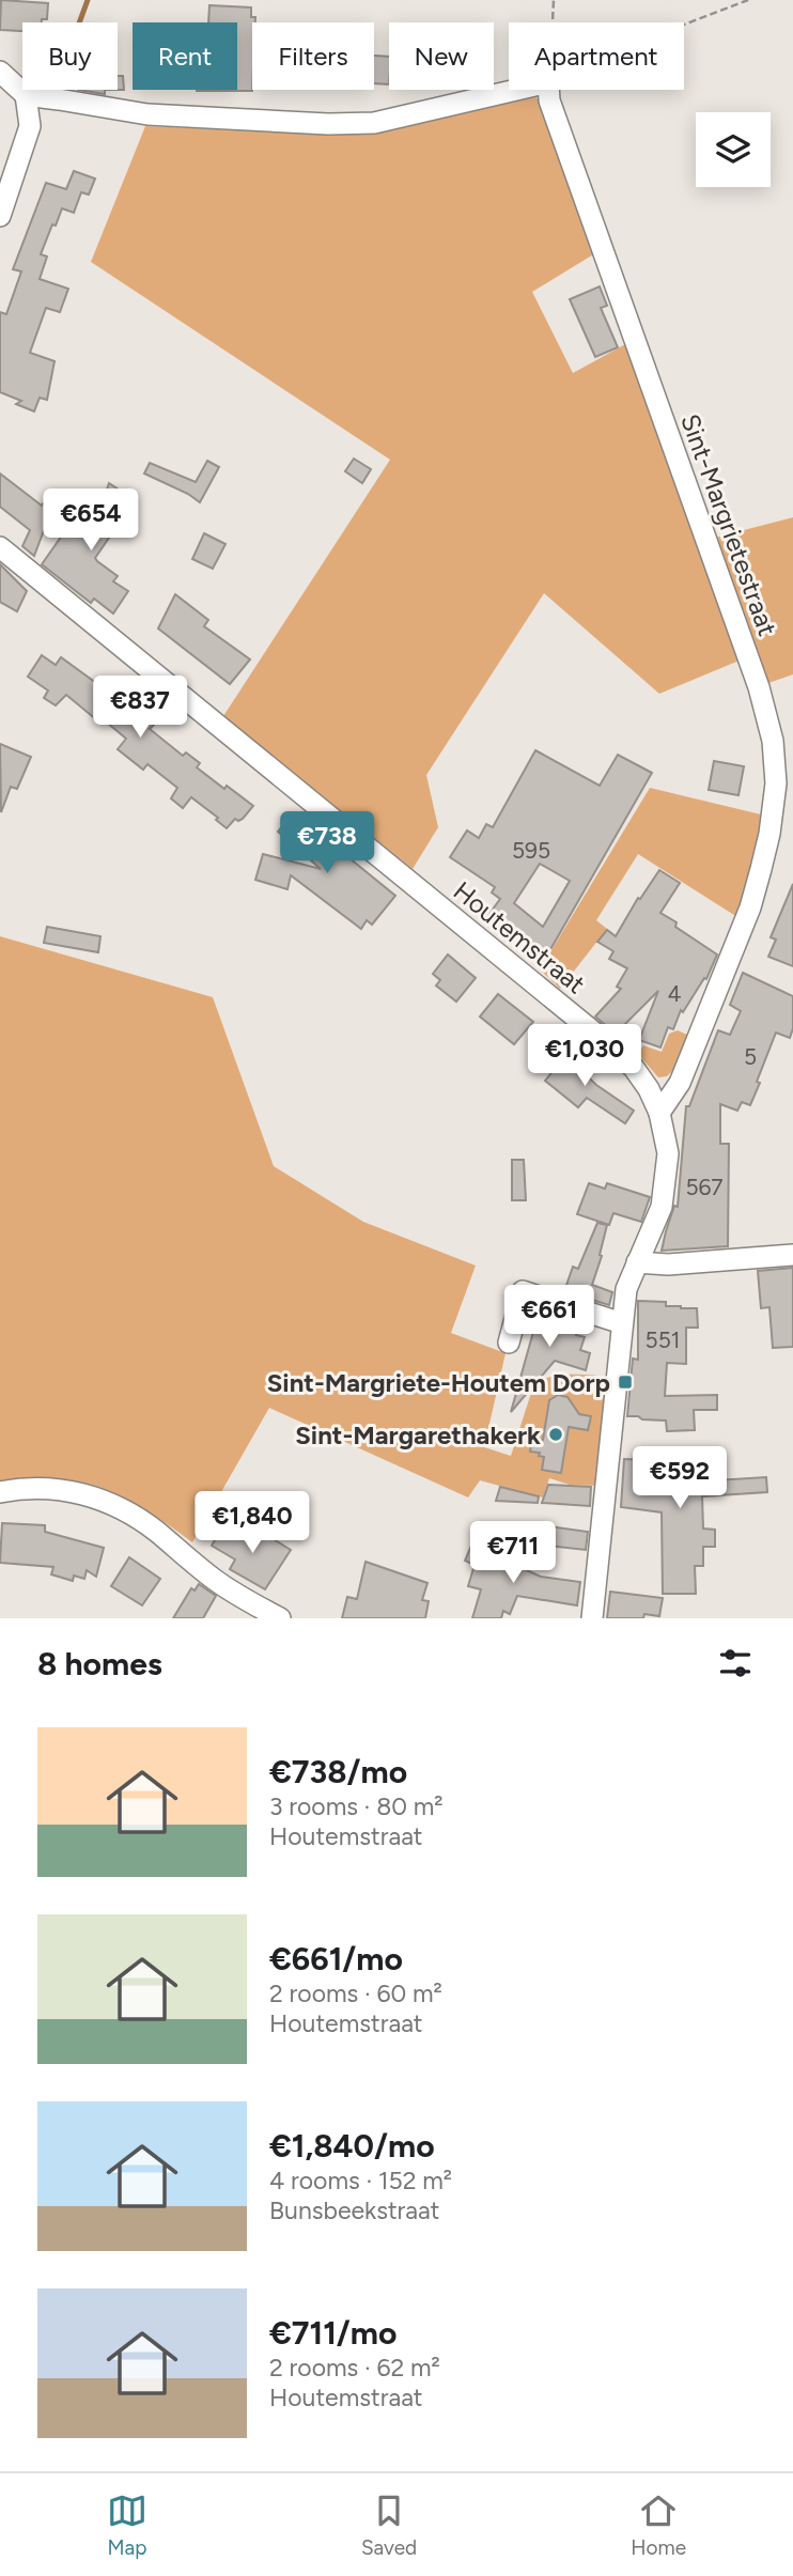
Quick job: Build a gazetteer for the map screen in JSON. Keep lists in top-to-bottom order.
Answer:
{
  "streets": {
    "street": ["Sint-Margrietestraat", "Houtemstraat"]
  },
  "crossings": [
    ["Sint-Margrietestraat", "Houtemstraat"]
  ],
  "places": {
    "transit": ["Sint-Margriete-Houtem Dorp"],
    "other": ["Sint-Margarethakerk"]
  },
  "house_numbers": [
    "595",
    "4",
    "5",
    "567",
    "551"
  ],
  "page": {
    "chip": [
      "Buy",
      "Rent",
      "Filters",
      "New",
      "Apartment"
    ],
    "price": [
      "€654",
      "€837",
      "€738",
      "€1,030",
      "€661",
      "€592",
      "€1,840",
      "€711"
    ],
    "heading": "8 homes",
    "list": [
      {
        "name": "€738/mo",
        "note": "3 rooms · 80 m² · Houtemstraat"
      },
      {
        "name": "€661/mo",
        "note": "2 rooms · 60 m² · Houtemstraat"
      },
      {
        "name": "€1,840/mo",
        "note": "4 rooms · 152 m² · Bunsbeekstraat"
      },
      {
        "name": "€711/mo",
        "note": "2 rooms · 62 m² · Houtemstraat"
      }
    ],
    "tabs": ["Map", "Saved", "Home"]
  }
}
